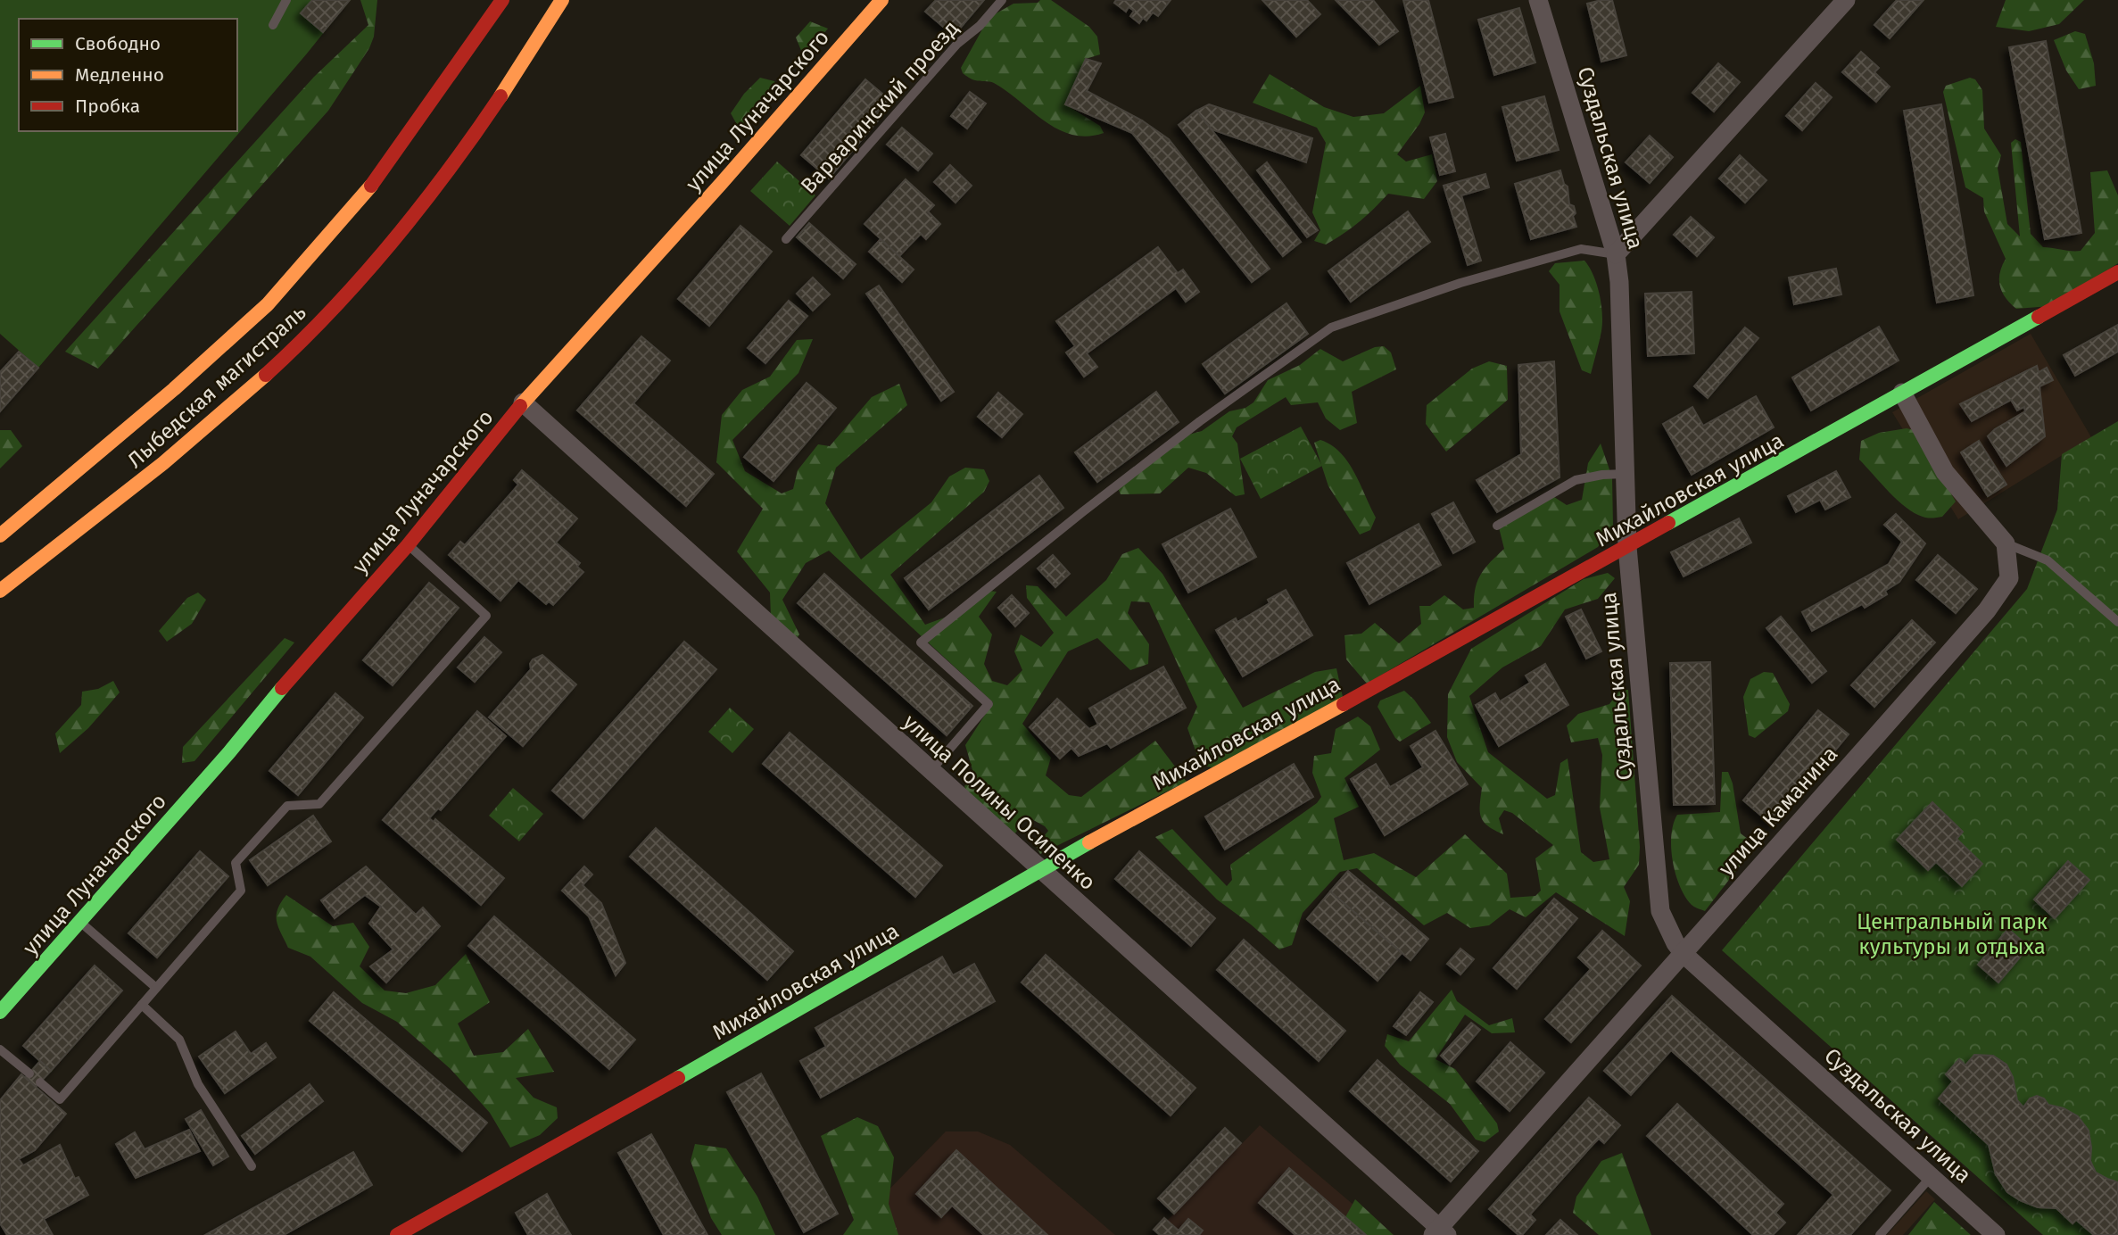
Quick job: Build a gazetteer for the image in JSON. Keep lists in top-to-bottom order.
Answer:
{
  "streets": {
    "main road": ["улица Луначарского", "Лыбедская магистраль", "Михайловская улица"],
    "street": ["Суздальская улица", "улица Полины Осипенко", "улица Каманина"],
    "lane": ["Варваринский проезд"]
  },
  "crossings": [
    ["улица Луначарского", "улица Полины Осипенко"],
    ["Суздальская улица", "Михайловская улица"],
    ["Суздальская улица", "улица Каманина"],
    ["Михайловская улица", "улица Полины Осипенко"],
    ["улица Полины Осипенко", "улица Каманина"]
  ],
  "parks": ["Центральный парк культуры и отдыха"],
  "legend": ["Свободно", "Медленно", "Пробка"]
}
